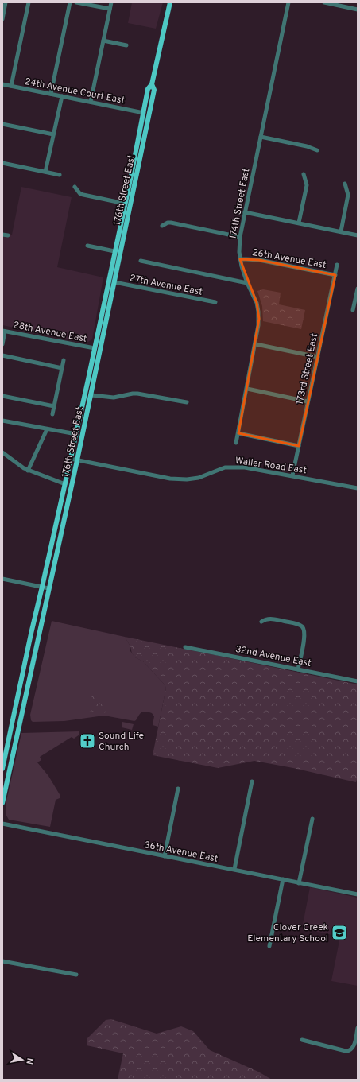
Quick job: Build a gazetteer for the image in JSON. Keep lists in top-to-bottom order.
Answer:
{
  "streets": {
    "main road": ["176th Street East"],
    "street": [
      "24th Avenue Court East",
      "174th Street East",
      "26th Avenue East",
      "27th Avenue East",
      "28th Avenue East",
      "173rd Street East",
      "Waller Road East",
      "32nd Avenue East",
      "36th Avenue East"
    ]
  },
  "crossings": [
    ["24th Avenue Court East", "176th Street East"],
    ["176th Street East", "27th Avenue East"],
    ["176th Street East", "28th Avenue East"],
    ["176th Street East", "Waller Road East"],
    ["174th Street East", "26th Avenue East"],
    ["26th Avenue East", "173rd Street East"],
    ["173rd Street East", "Waller Road East"]
  ],
  "places": {
    "church": ["Sound Life Church"],
    "school or university": ["Clover Creek Elementary School"]
  },
  "north": "right"
}
